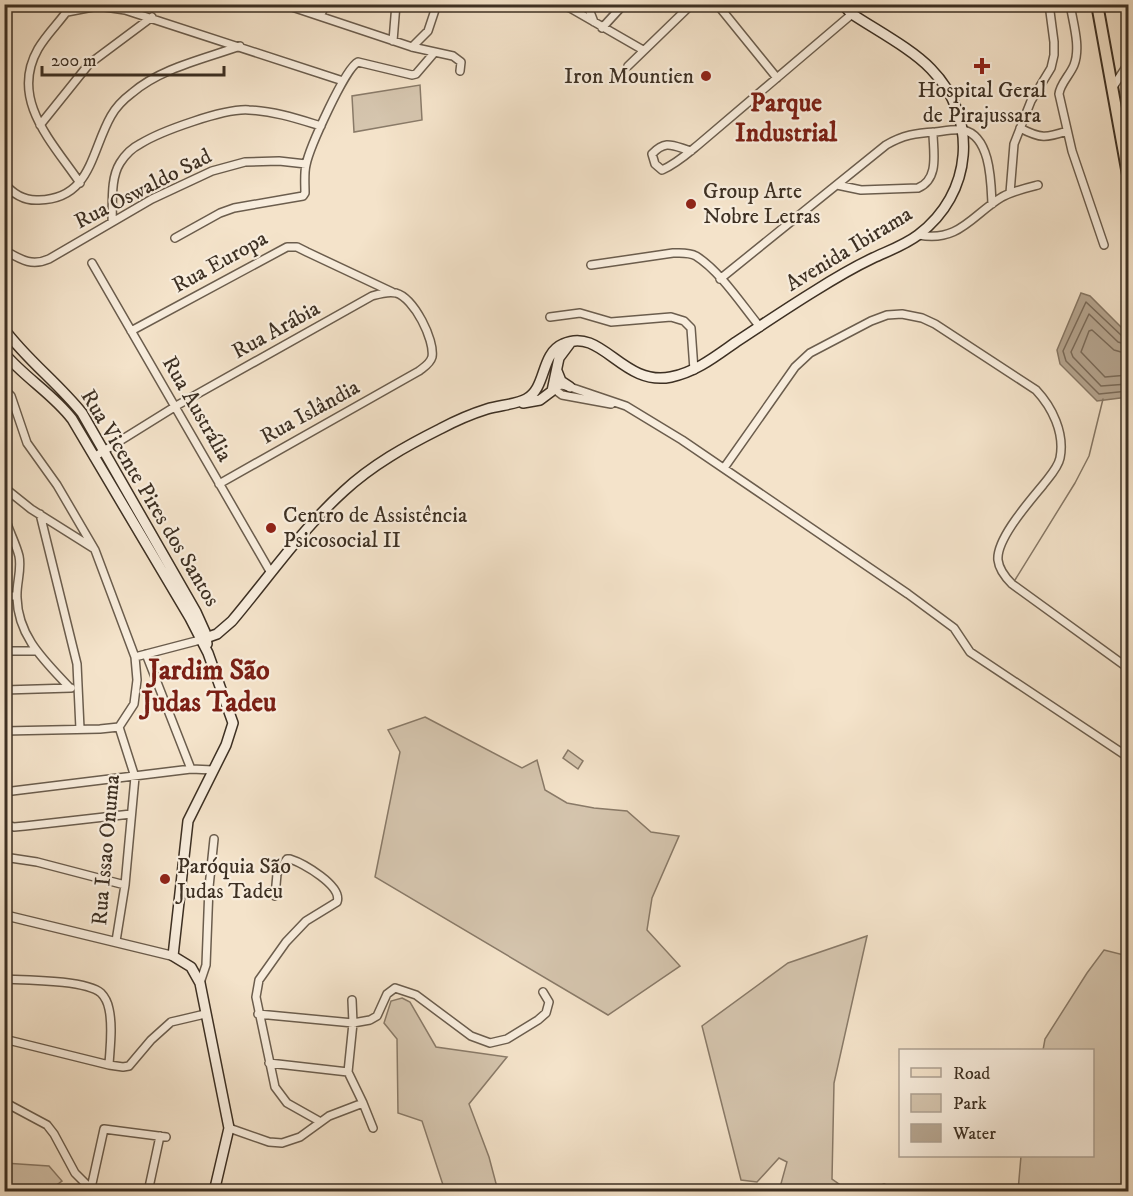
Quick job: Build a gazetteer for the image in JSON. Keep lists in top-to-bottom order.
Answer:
{
  "streets": {
    "main road": ["Avenida Ibirama", "Rua Vicente Pires dos Santos"],
    "street": [
      "Rua Oswaldo Sad",
      "Rua Europa",
      "Rua Arábia",
      "Rua Austrália",
      "Rua Islândia",
      "Rua Issao Onuma"
    ]
  },
  "crossings": [
    ["Rua Europa", "Rua Arábia"],
    ["Rua Europa", "Rua Austrália"],
    ["Rua Europa", "Rua Islândia"],
    ["Rua Arábia", "Rua Austrália"],
    ["Rua Arábia", "Rua Islândia"],
    ["Rua Arábia", "Rua Vicente Pires dos Santos"],
    ["Rua Austrália", "Rua Islândia"]
  ],
  "districts": ["Parque Industrial", "Jardim São Judas Tadeu"],
  "places": {
    "health": ["Hospital Geral de Pirajussara"],
    "other": [
      "Iron Mountien",
      "Group Arte Nobre Letras",
      "Centro de Assistência Psicosocial II",
      "Paróquia São Judas Tadeu"
    ]
  },
  "legend": ["Road", "Park", "Water"],
  "scale_bar": "200 m"
}
